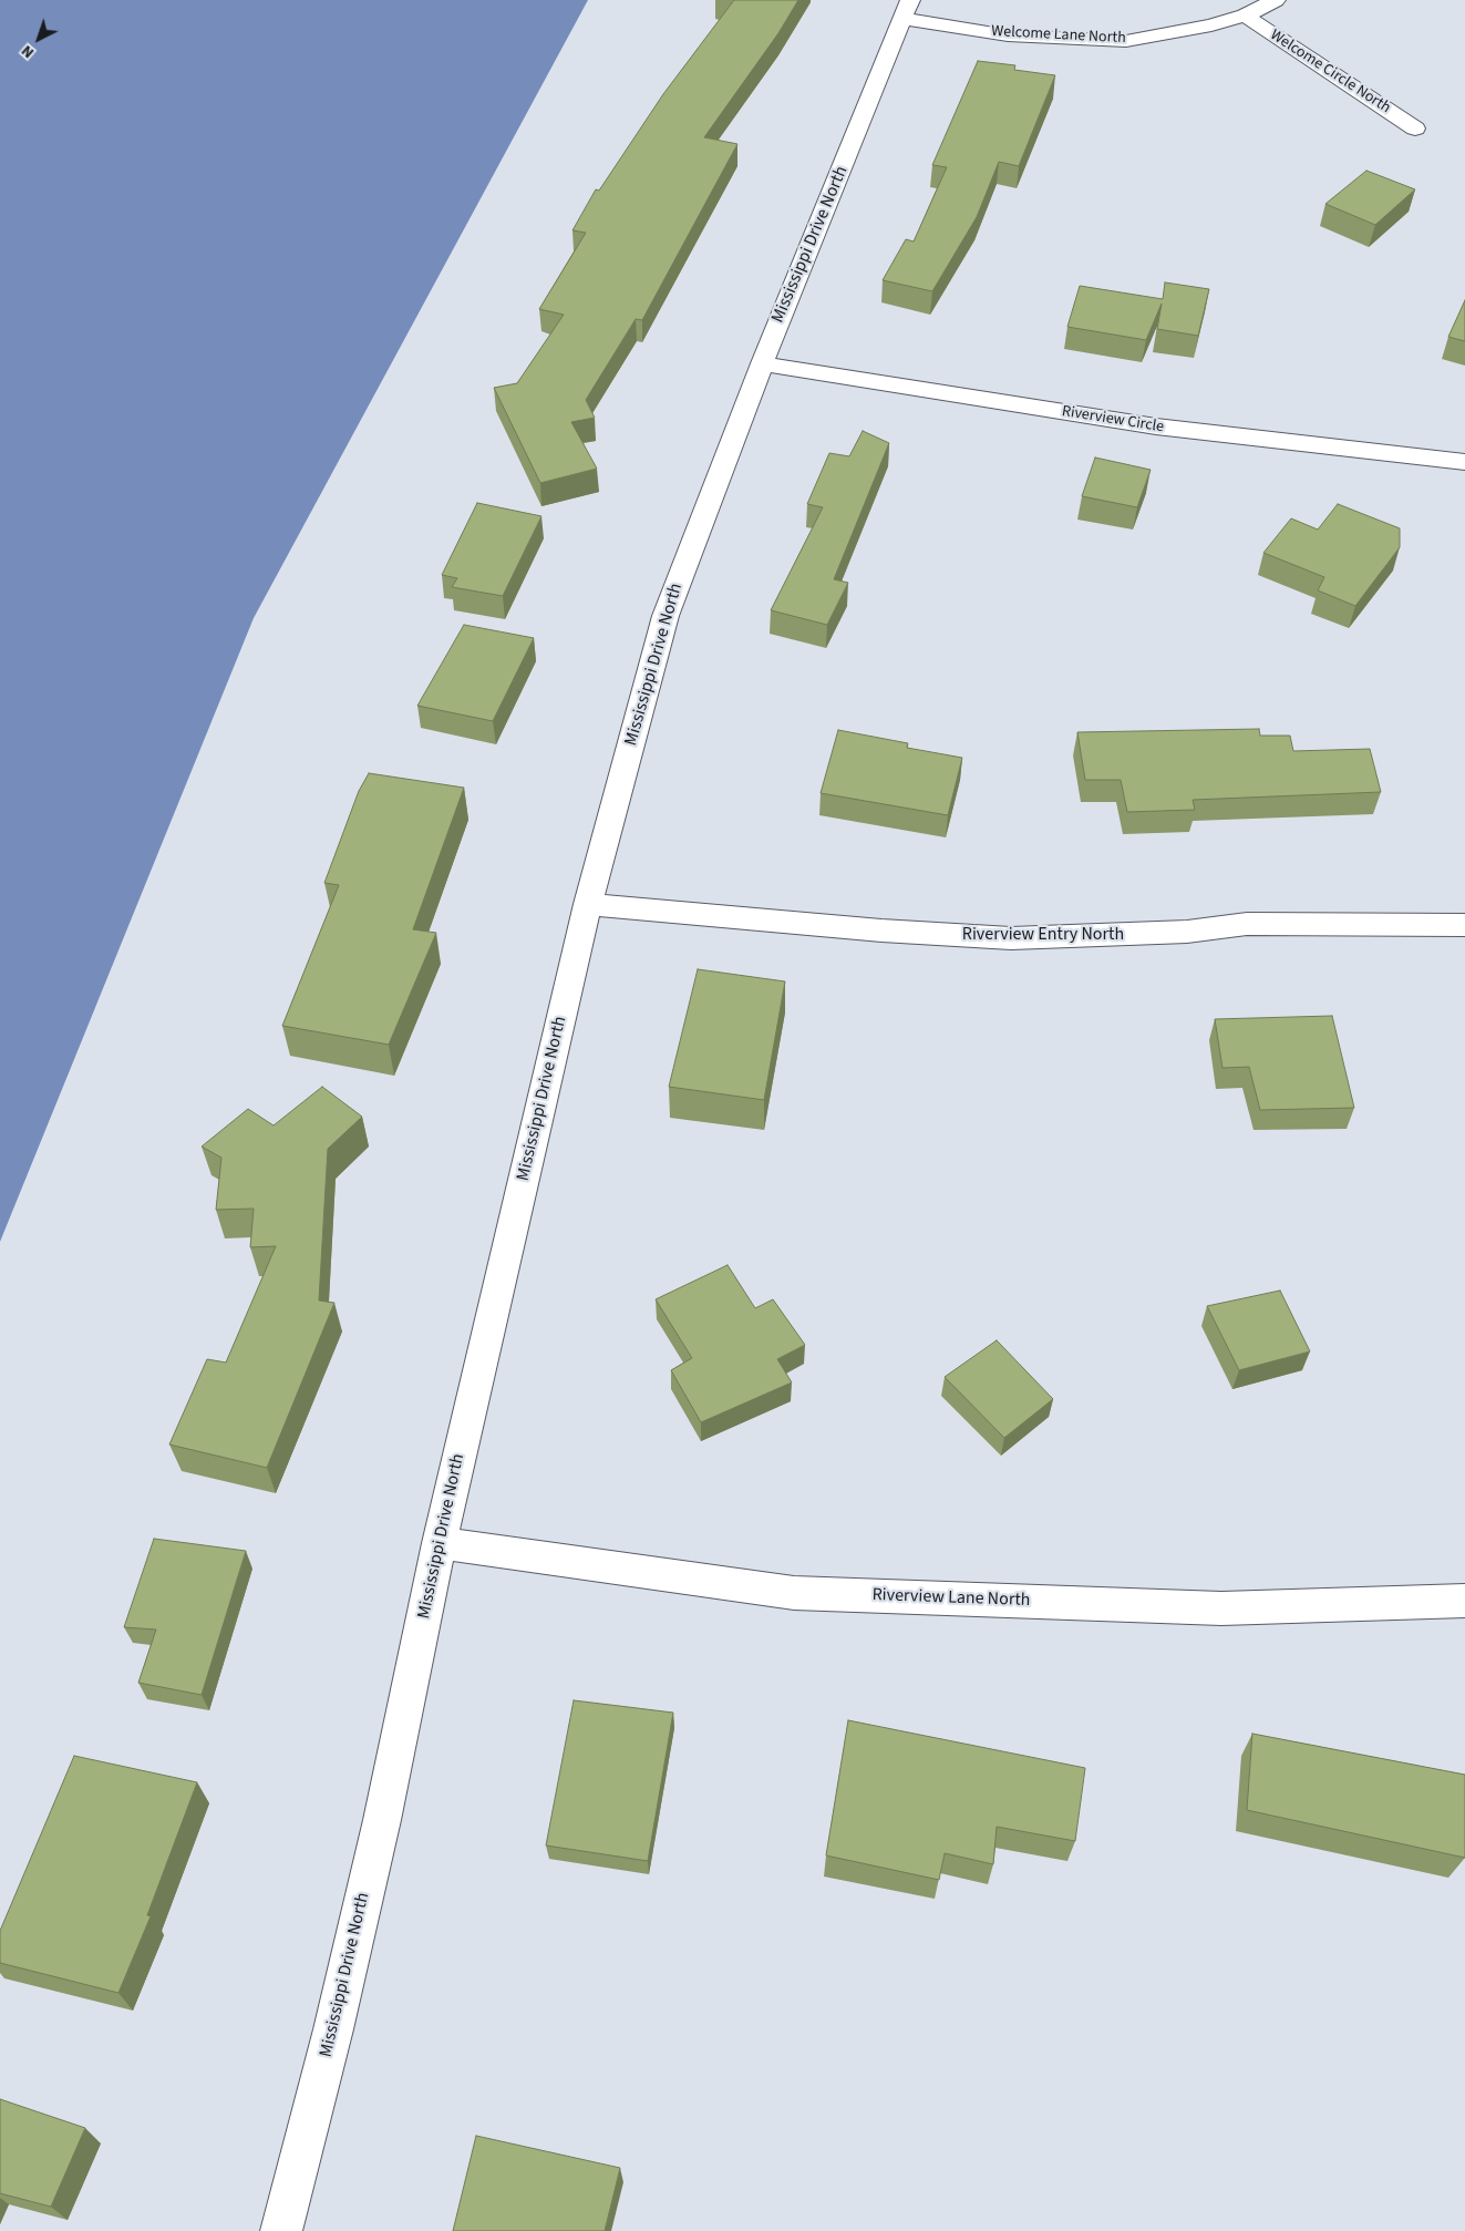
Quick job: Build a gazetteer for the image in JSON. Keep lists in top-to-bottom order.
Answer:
{
  "streets": {
    "street": [
      "Welcome Lane North",
      "Welcome Circle North",
      "Mississippi Drive North",
      "Riverview Circle",
      "Riverview Entry North",
      "Riverview Lane North"
    ]
  },
  "crossings": [
    ["Welcome Lane North", "Welcome Circle North"],
    ["Welcome Lane North", "Mississippi Drive North"],
    ["Mississippi Drive North", "Riverview Circle"],
    ["Mississippi Drive North", "Riverview Entry North"],
    ["Mississippi Drive North", "Riverview Lane North"]
  ],
  "north": "bottom left"
}
